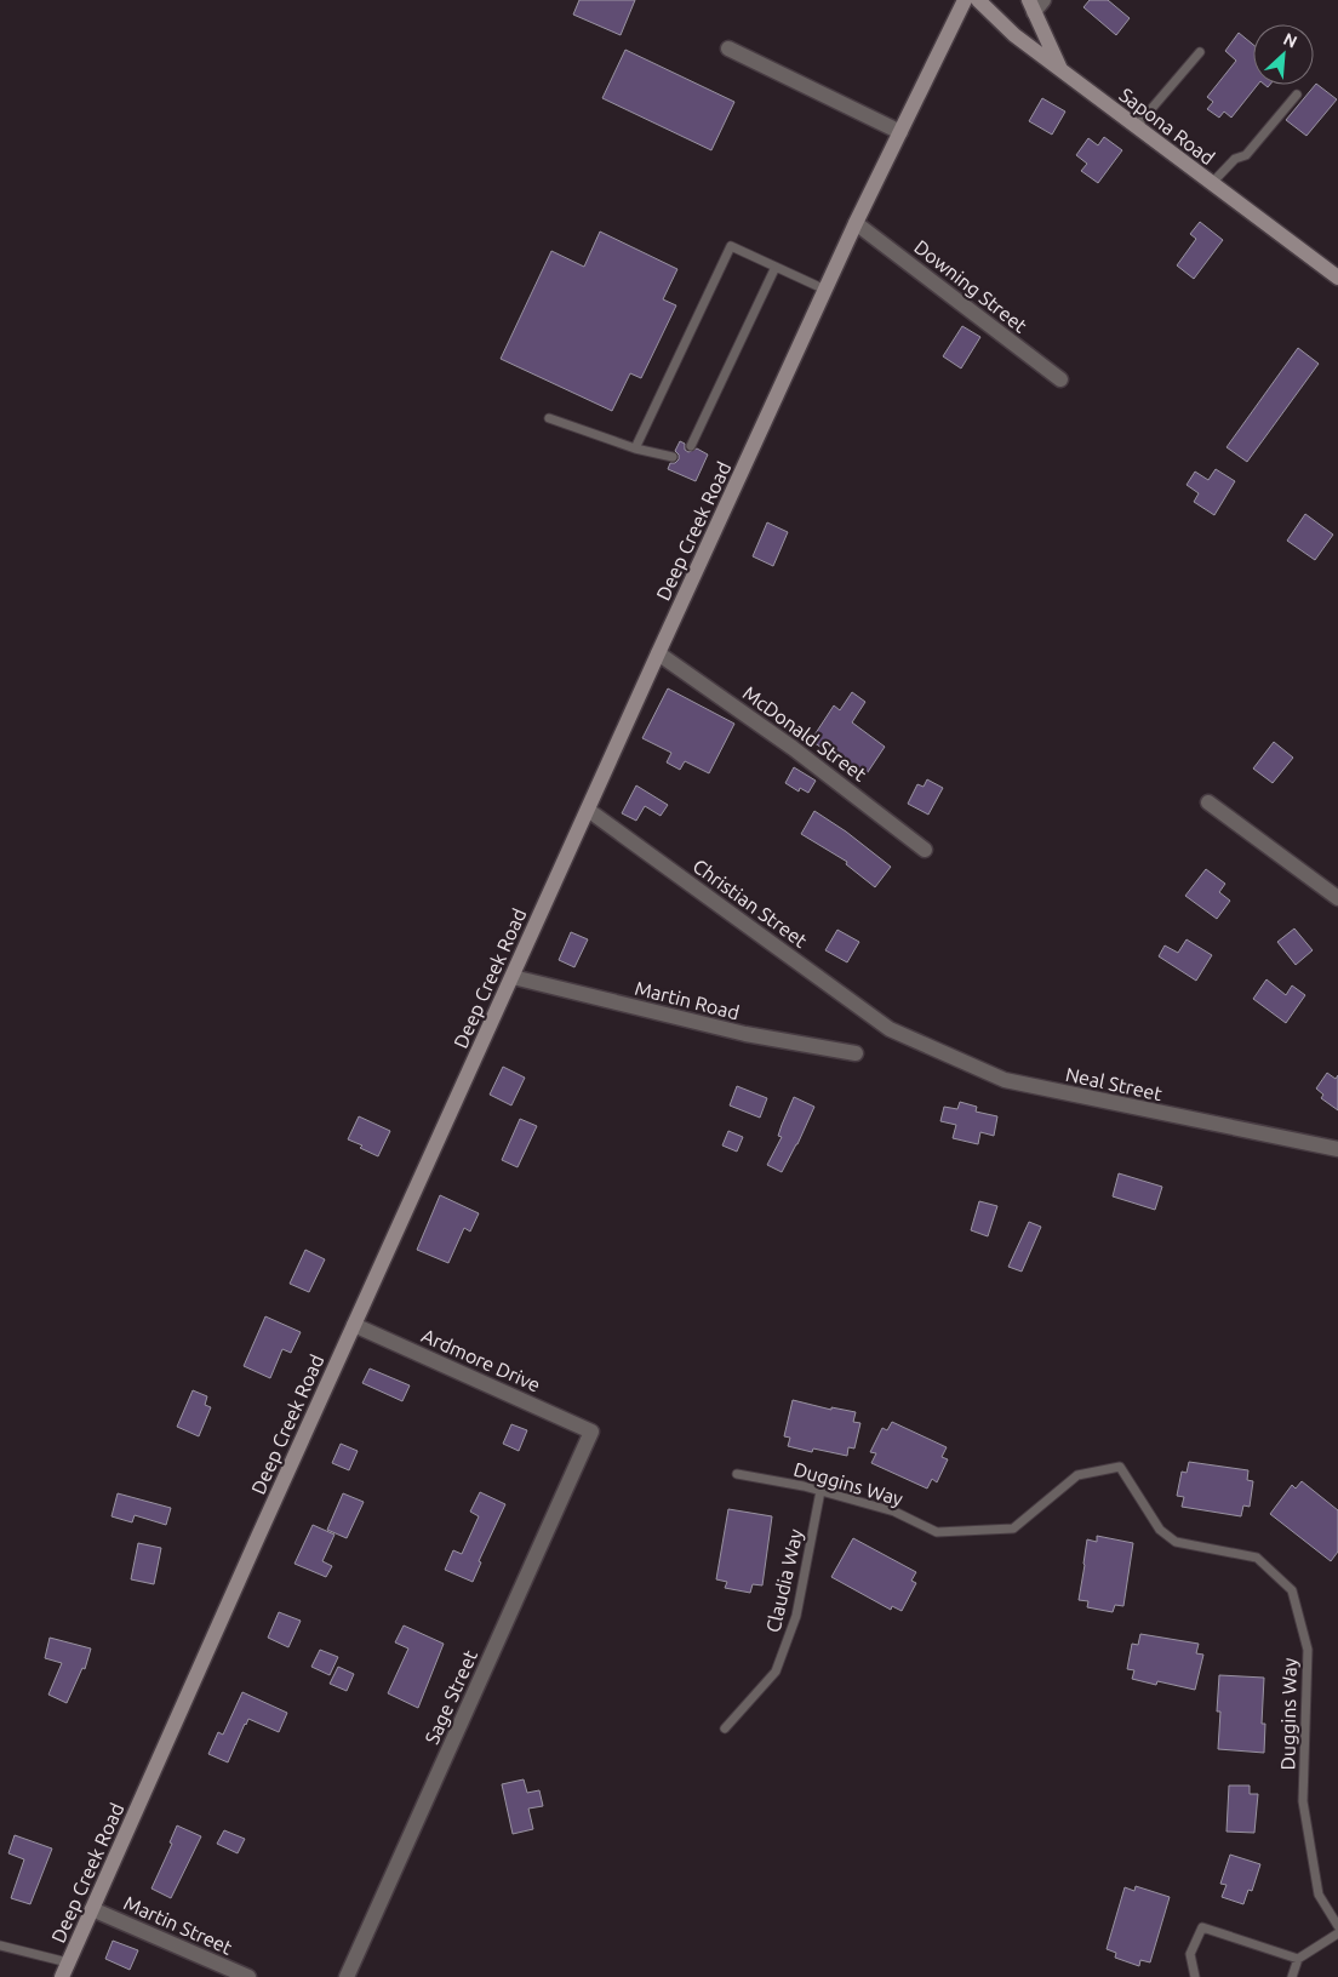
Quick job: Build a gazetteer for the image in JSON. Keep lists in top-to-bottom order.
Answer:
{
  "streets": {
    "street": [
      "Sapona Road",
      "Downing Street",
      "Deep Creek Road",
      "McDonald Street",
      "Christian Street",
      "Martin Road",
      "Neal Street",
      "Ardmore Drive",
      "Sage Street",
      "Martin Street"
    ],
    "lane": ["Duggins Way", "Claudia Way"]
  },
  "crossings": [
    ["Downing Street", "Deep Creek Road"],
    ["Deep Creek Road", "McDonald Street"],
    ["Deep Creek Road", "Christian Street"],
    ["Deep Creek Road", "Martin Road"],
    ["Deep Creek Road", "Ardmore Drive"],
    ["Deep Creek Road", "Martin Street"],
    ["Christian Street", "Neal Street"],
    ["Ardmore Drive", "Sage Street"],
    ["Duggins Way", "Claudia Way"]
  ],
  "north": "top right"
}
